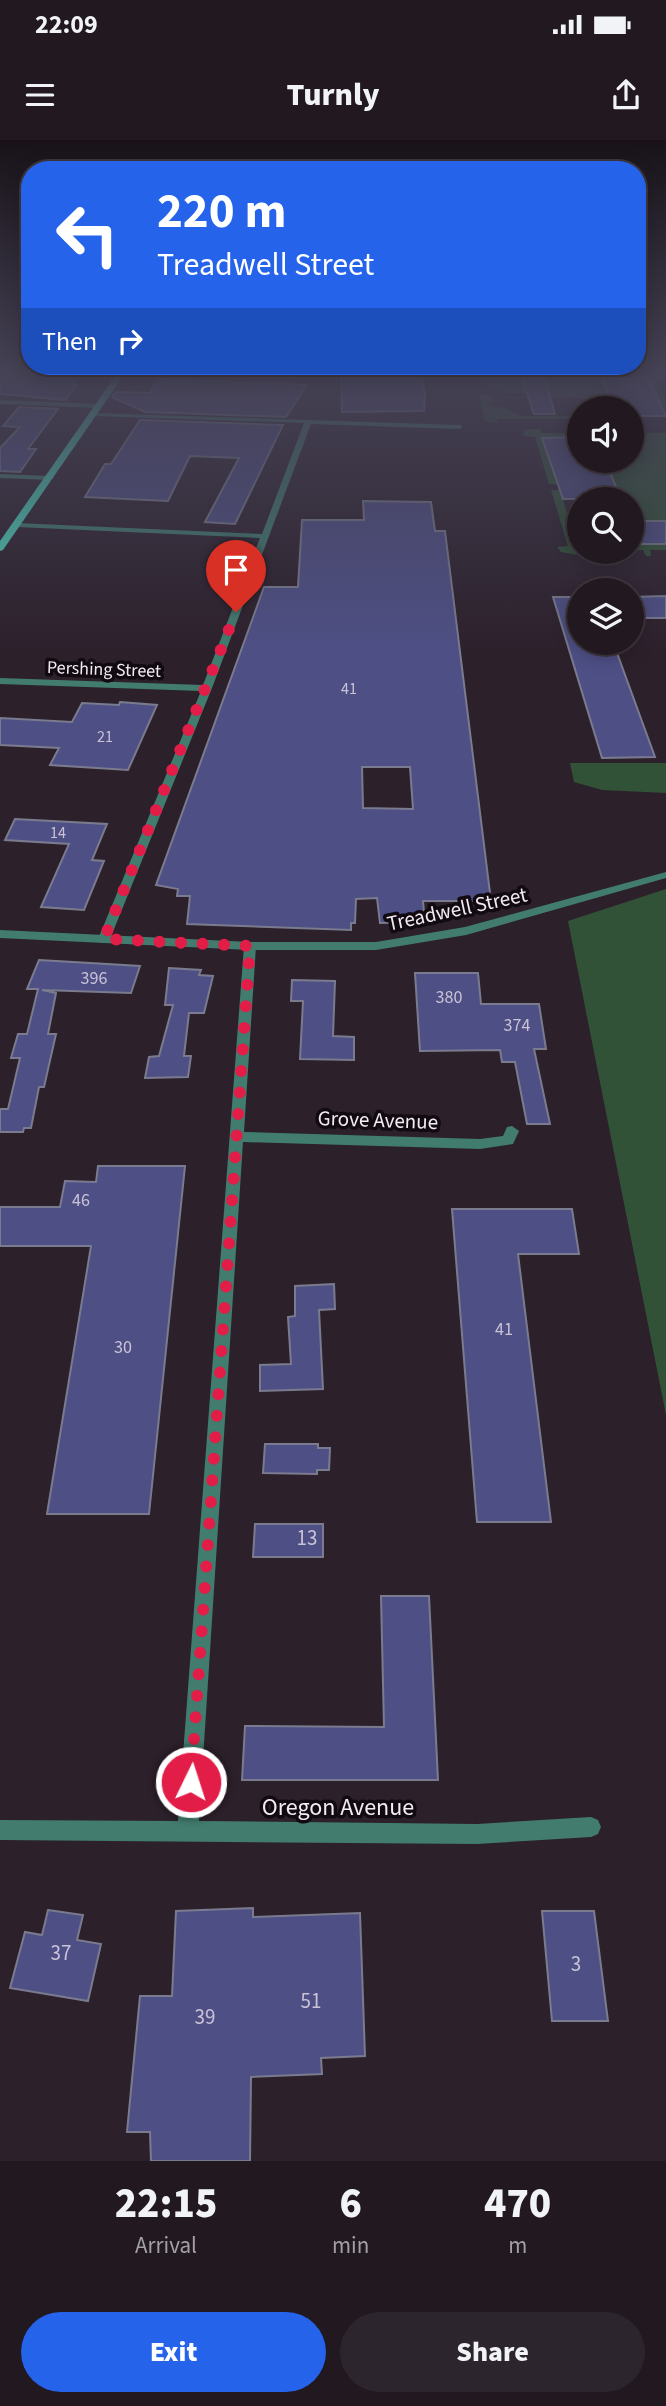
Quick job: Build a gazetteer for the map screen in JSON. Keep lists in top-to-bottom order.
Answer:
{
  "streets": {
    "street": [
      "Pershing Street",
      "Treadwell Street",
      "Grove Avenue",
      "Oregon Avenue"
    ]
  },
  "house_numbers": [
    "41",
    "21",
    "14",
    "396",
    "380",
    "374",
    "46",
    "41",
    "30",
    "13",
    "37",
    "3",
    "51",
    "39"
  ],
  "page": {
    "status": "22:09",
    "header": "Turnly",
    "turn": ["220 m", "Treadwell Street"],
    "then": "Then",
    "eta": [
      "22:15",
      "Arrival",
      "6",
      "min",
      "470",
      "m"
    ],
    "buttons": ["Exit", "Share"]
  }
}
